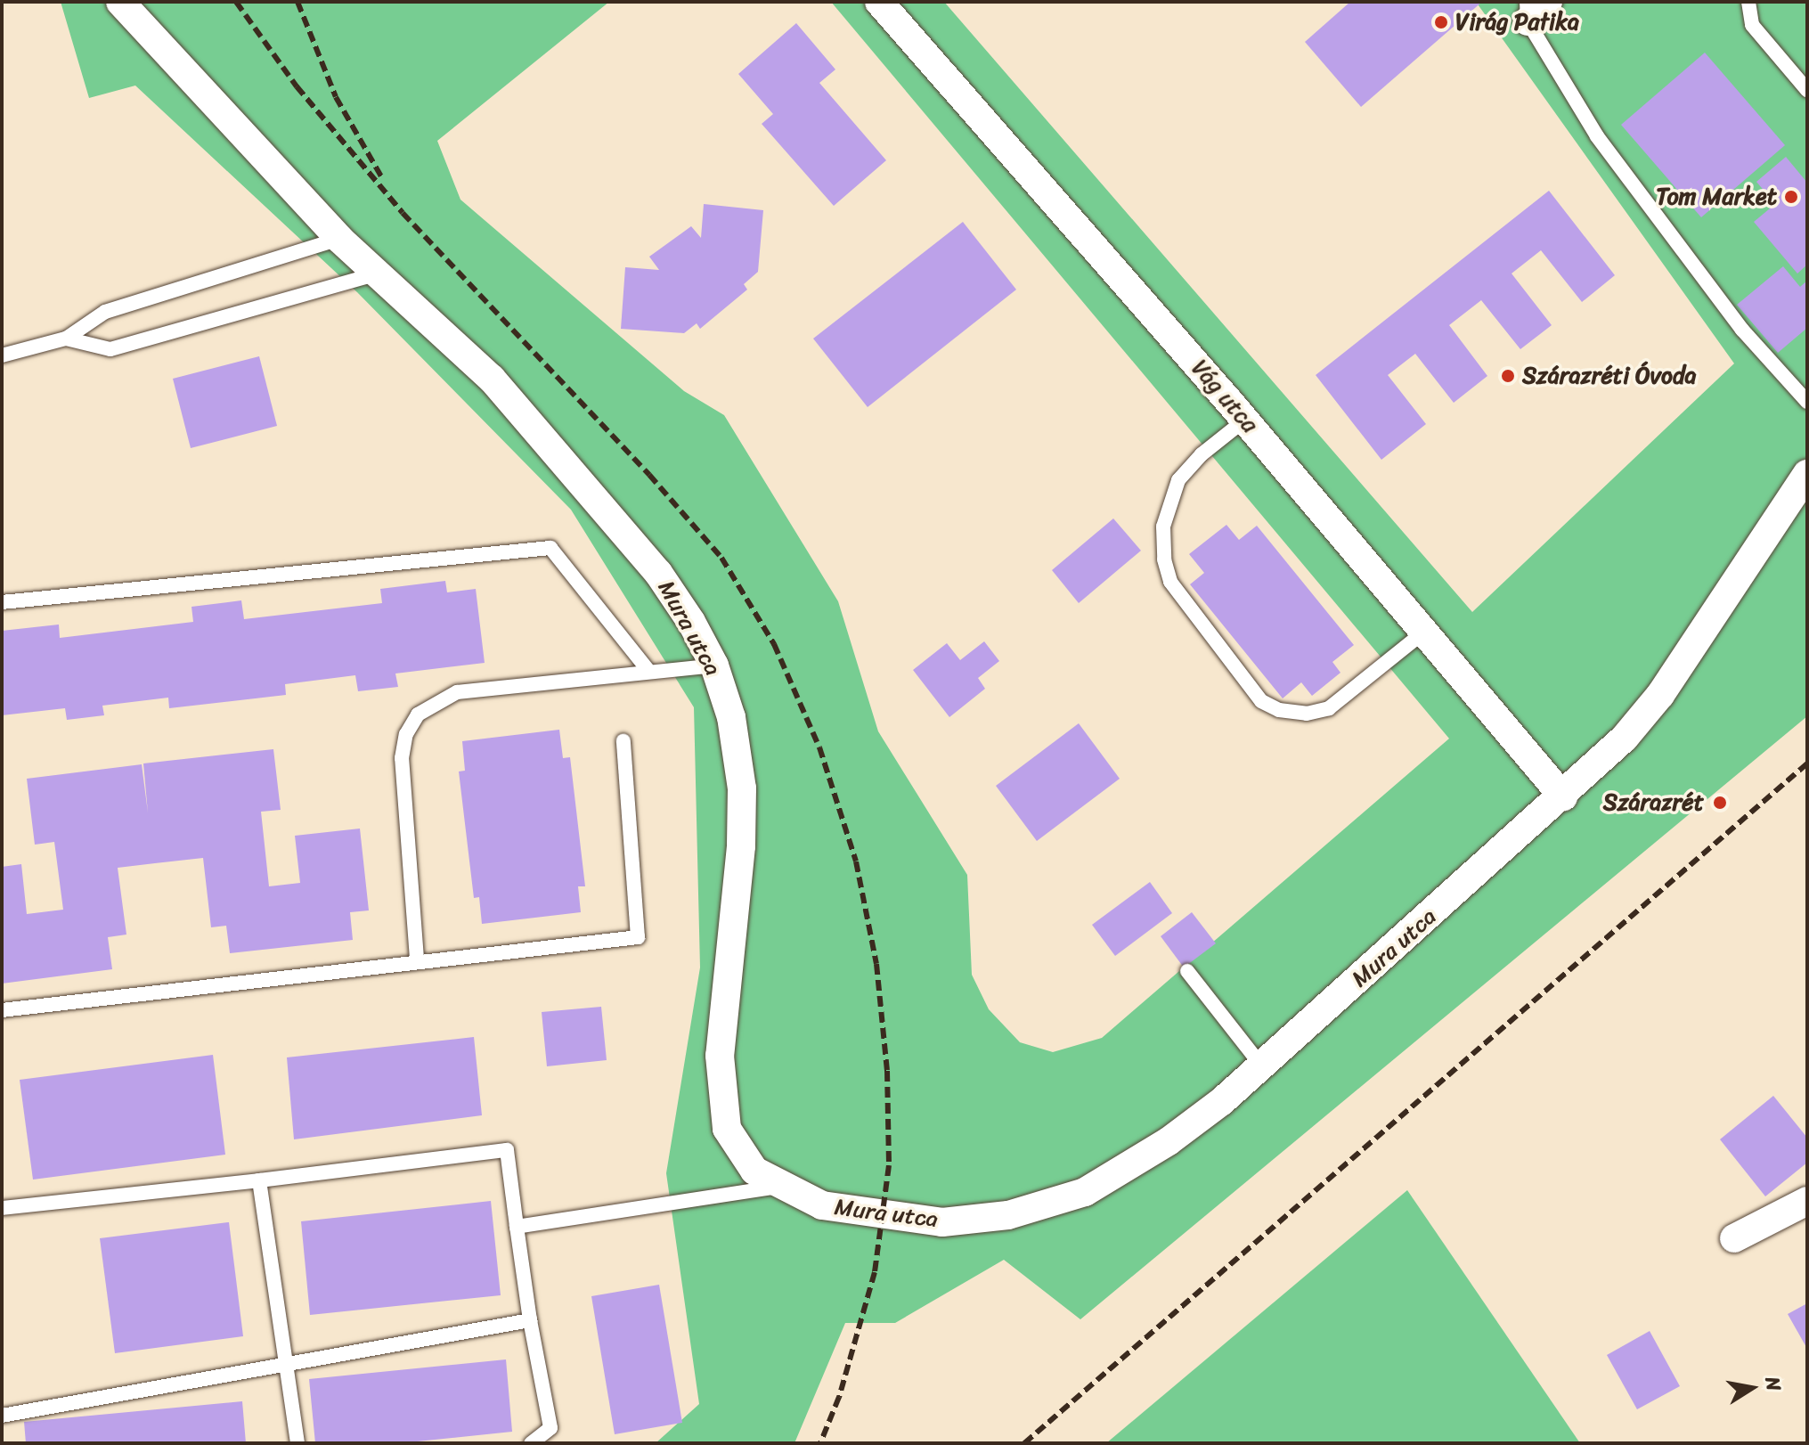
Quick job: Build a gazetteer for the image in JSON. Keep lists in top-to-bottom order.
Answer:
{
  "streets": {
    "street": ["Vág utca", "Mura utca"]
  },
  "crossings": [
    ["Vág utca", "Mura utca"]
  ],
  "places": [
    "Virág Patika",
    "Tom Market",
    "Szárazréti Óvoda",
    "Szárazrét"
  ],
  "north": "right"
}
